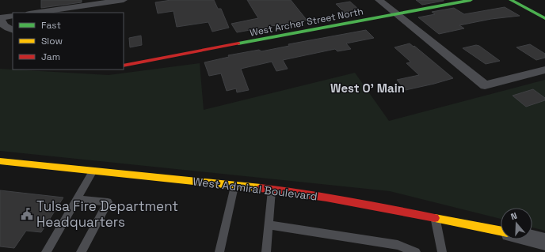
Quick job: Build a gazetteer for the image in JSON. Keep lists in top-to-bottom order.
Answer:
{
  "streets": {
    "street": ["West Archer Street North", "West Admiral Boulevard"]
  },
  "districts": ["West O' Main"],
  "places": {
    "public building": ["Tulsa Fire Department Headquarters"]
  },
  "legend": ["Fast", "Slow", "Jam"],
  "north": "top"
}
